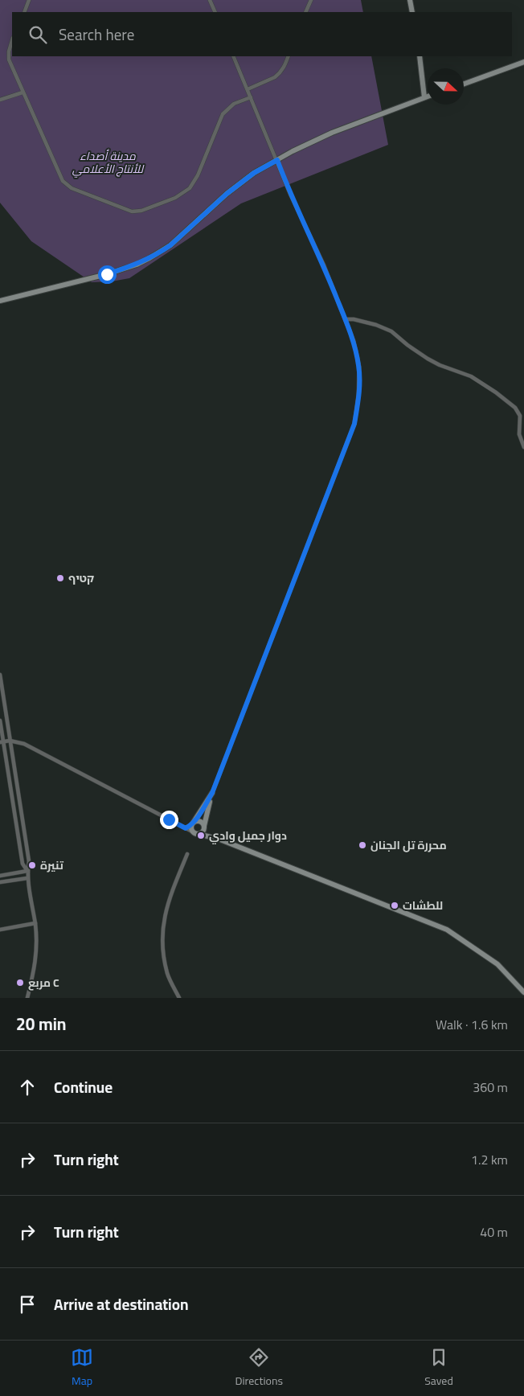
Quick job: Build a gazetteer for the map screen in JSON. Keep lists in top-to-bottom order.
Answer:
{
  "parks": ["مدينة أصداء للأنتاج الأعلامي"],
  "places": [
    "קטיף",
    "دوار جميل وادي",
    "محررة تل الجنان",
    "تنيرة",
    "للطشات",
    "مربع C"
  ],
  "north": "right",
  "page": {
    "search": "Search here",
    "heading": ["20 min", "Walk · 1.6 km"],
    "list": [
      ["Continue", "360 m"],
      ["Turn right", "1.2 km"],
      ["Turn right", "40 m"],
      "Arrive at destination"
    ],
    "nav": ["Map", "Directions", "Saved"]
  }
}
